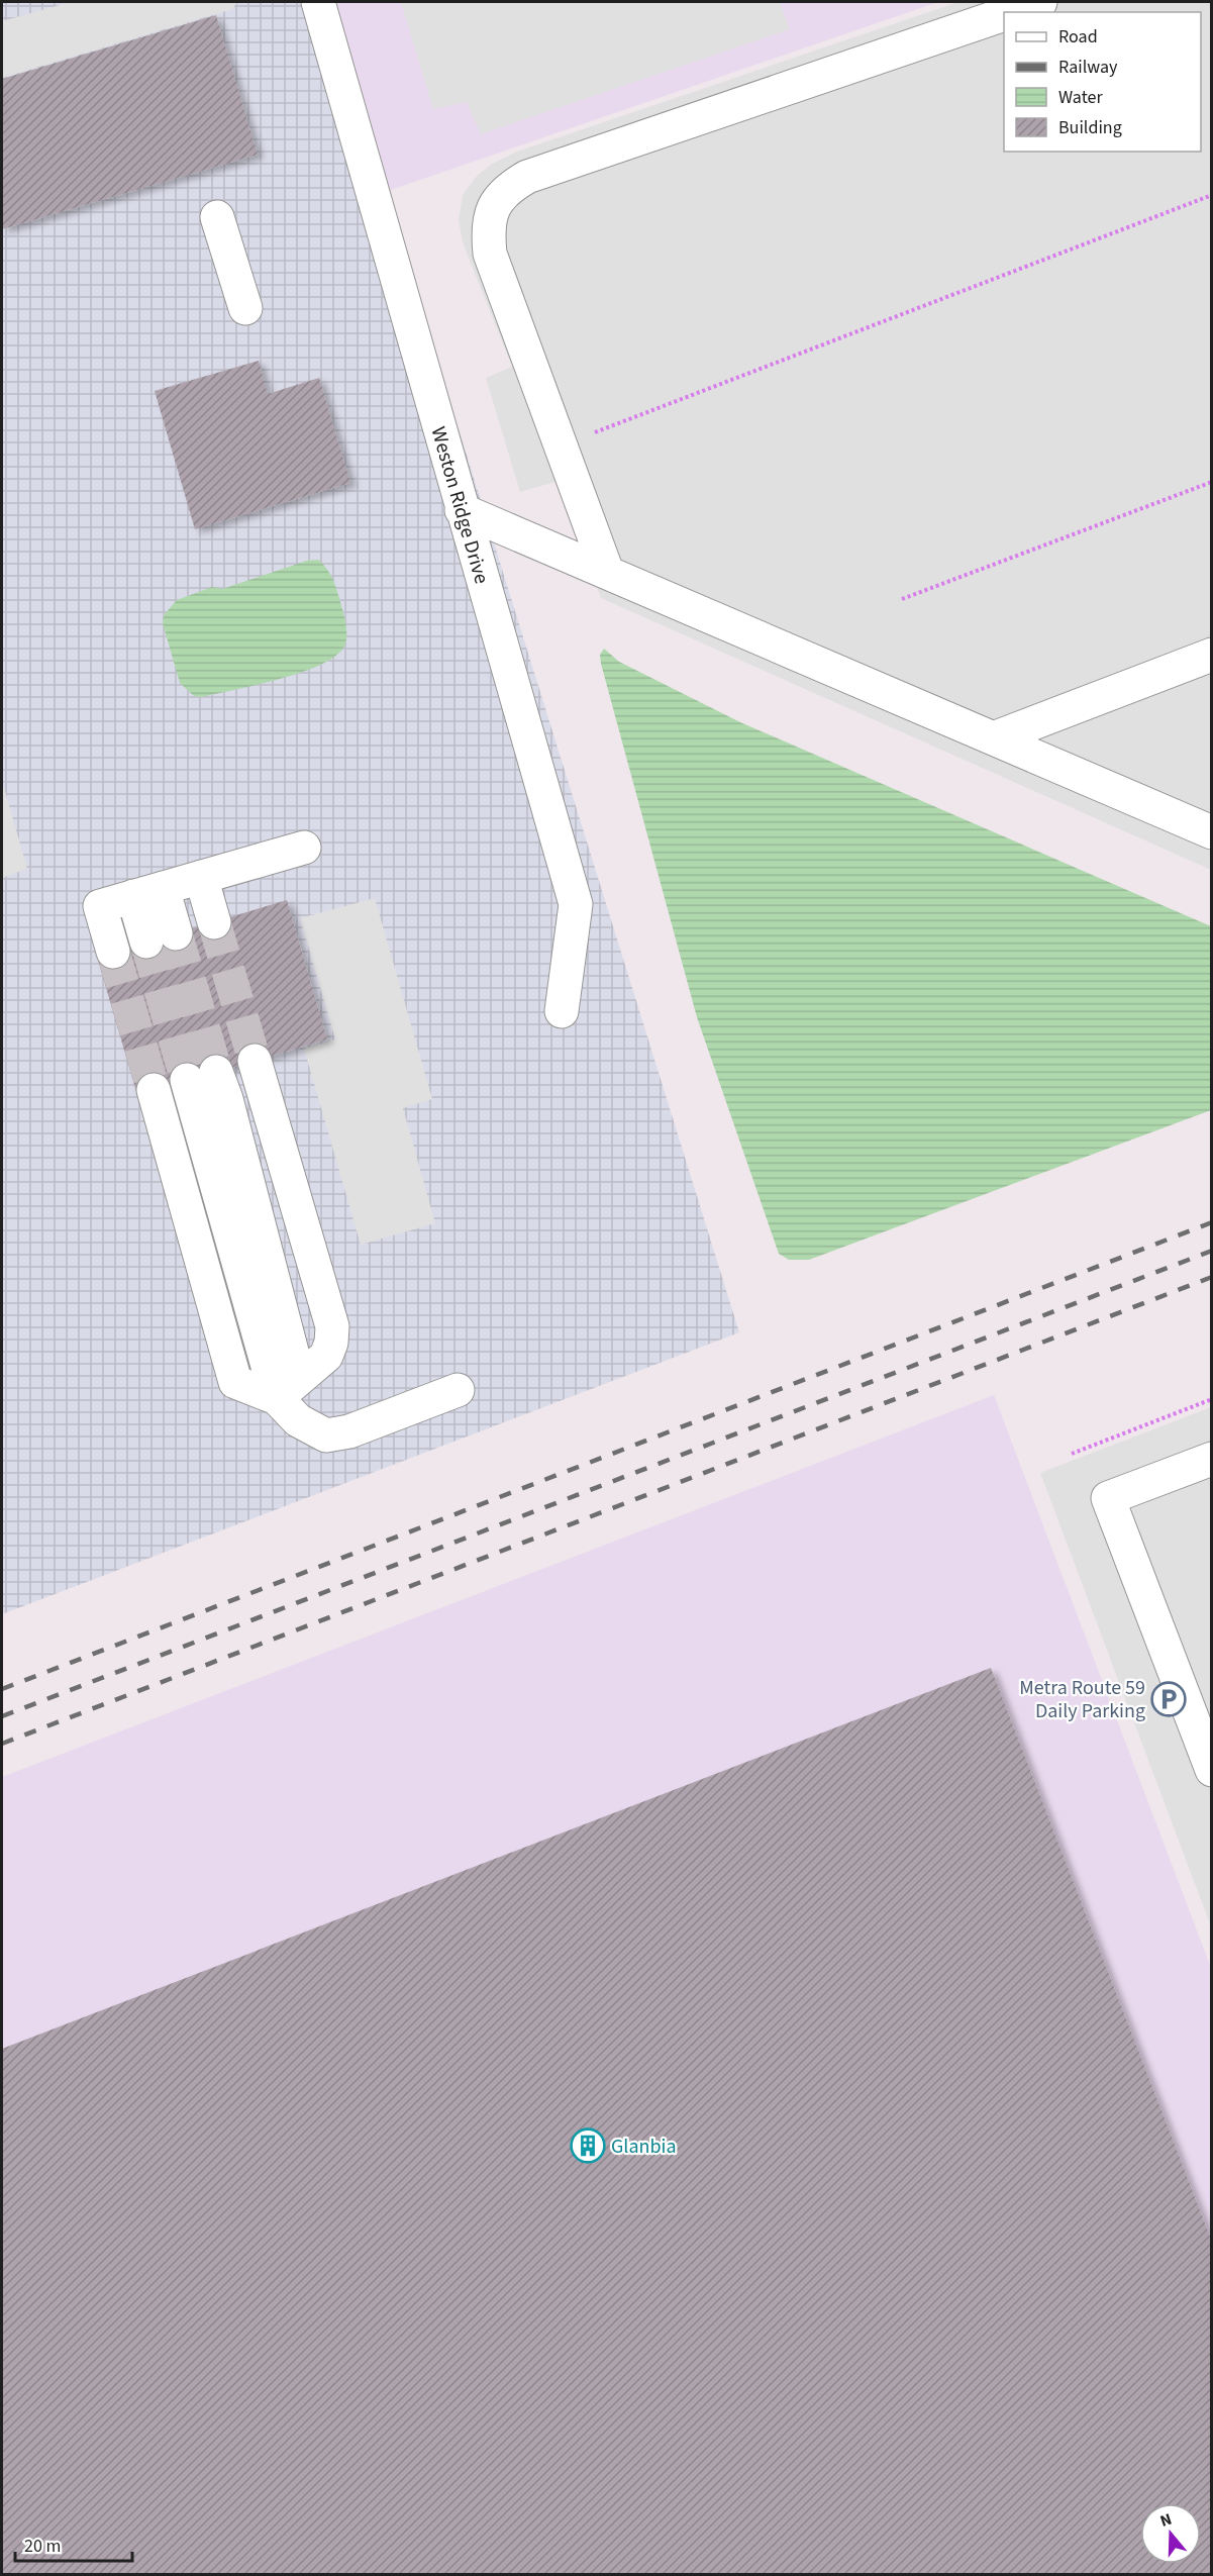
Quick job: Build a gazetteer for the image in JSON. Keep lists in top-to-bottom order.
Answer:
{
  "streets": {
    "street": ["Weston Ridge Drive"]
  },
  "places": {
    "parking": ["Metra Route 59 Daily Parking"],
    "building": ["Glanbia"]
  },
  "legend": [
    "Road",
    "Railway",
    "Water",
    "Building"
  ],
  "scale_bar": "20 m",
  "north": "top"
}
